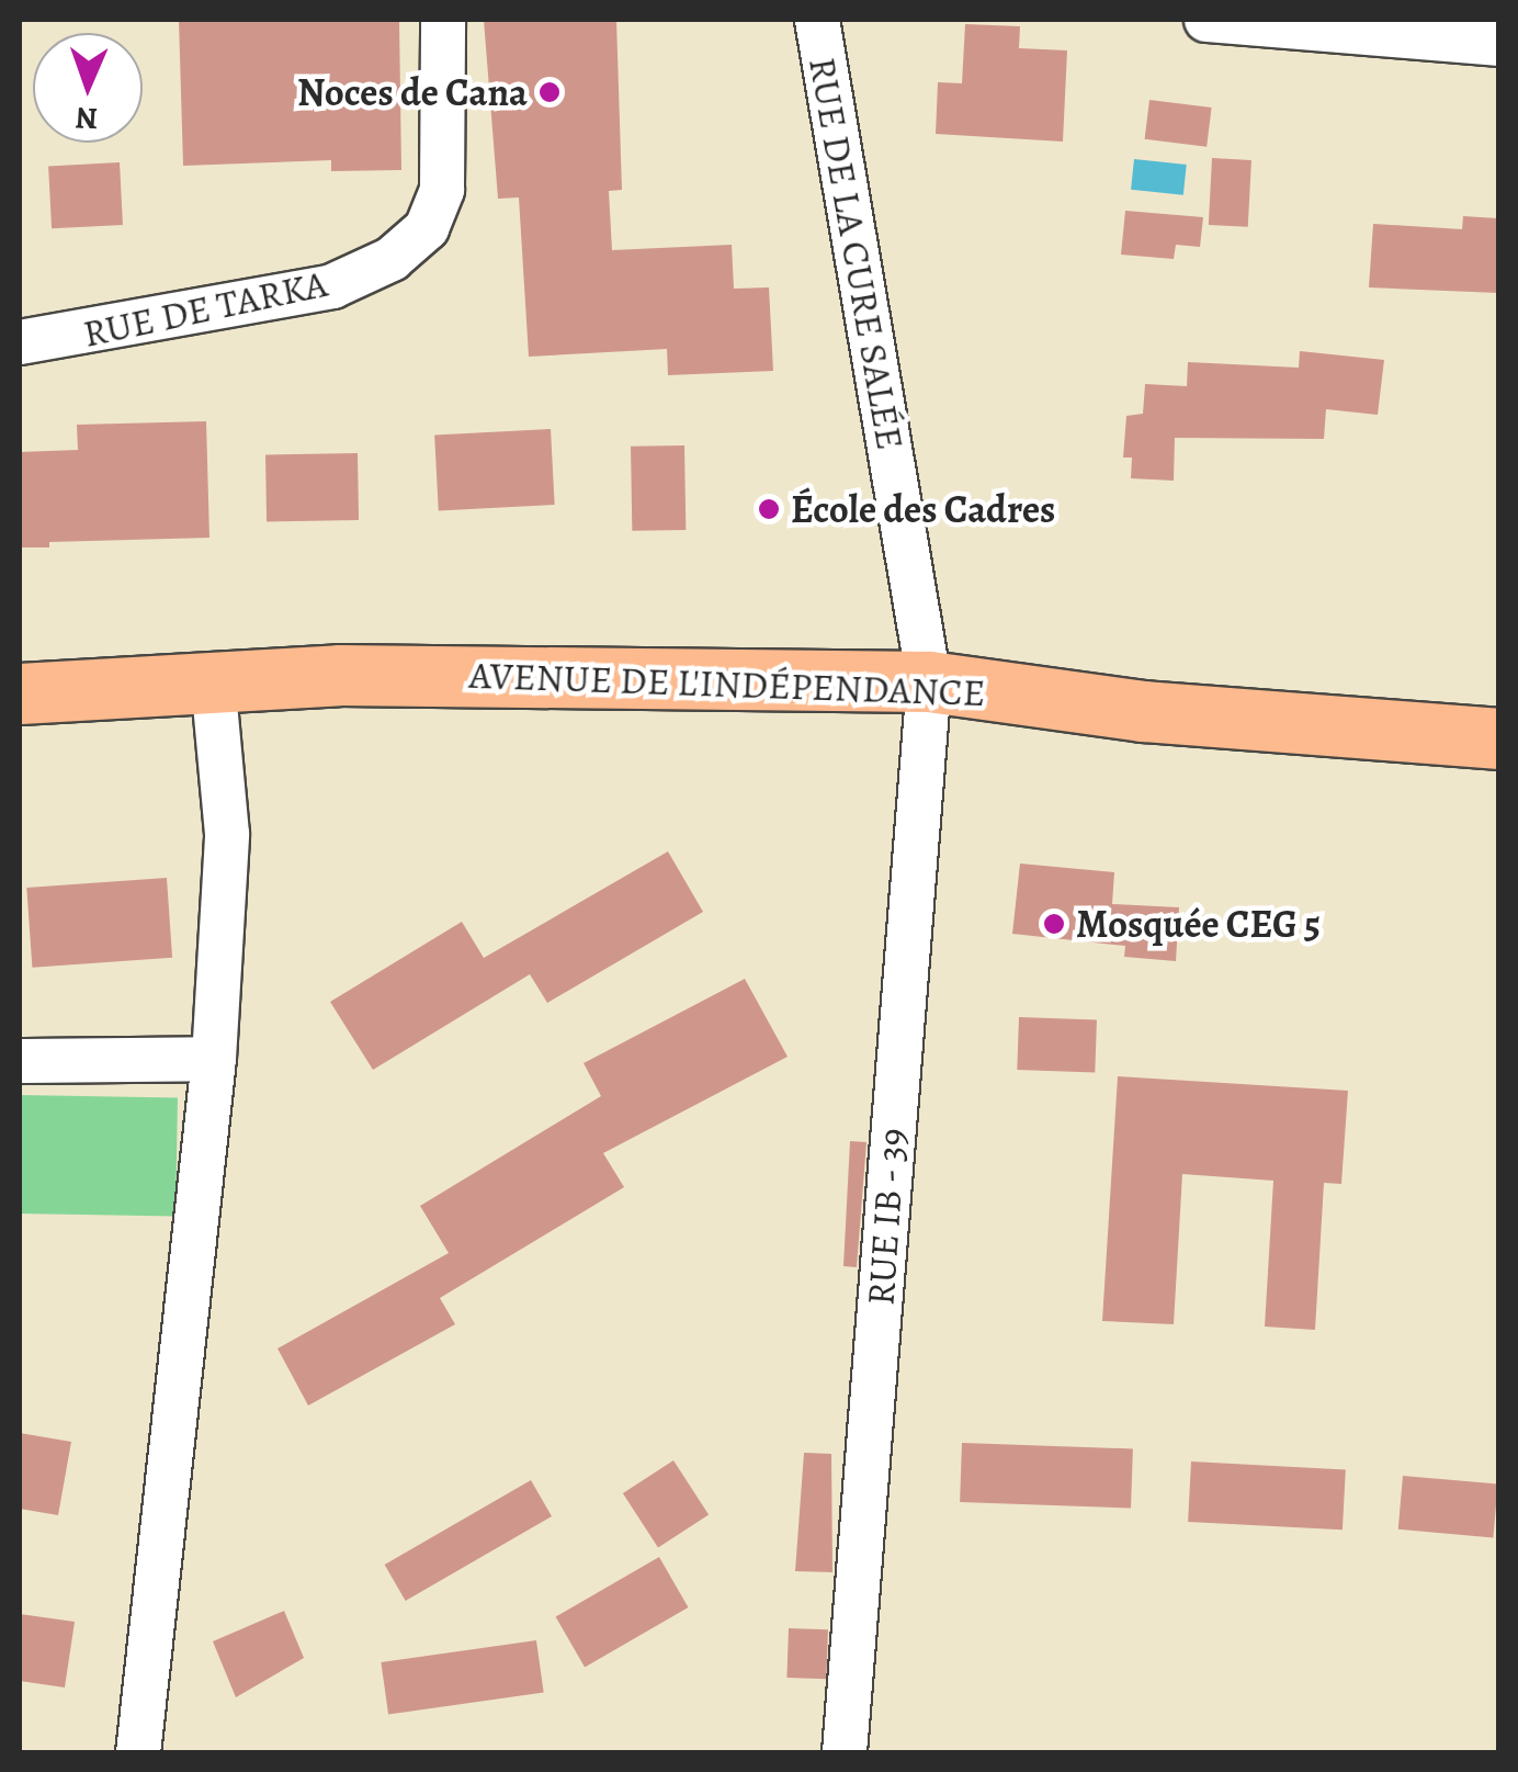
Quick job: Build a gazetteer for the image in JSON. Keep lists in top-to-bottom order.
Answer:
{
  "streets": {
    "highway": ["AVENUE DE L'INDÉPENDANCE"],
    "street": ["RUE DE LA CURE SALÉE", "RUE DE TARKA", "RUE IB - 39"]
  },
  "crossings": [
    ["RUE DE LA CURE SALÉE", "AVENUE DE L'INDÉPENDANCE"],
    ["RUE DE LA CURE SALÉE", "RUE IB - 39"],
    ["AVENUE DE L'INDÉPENDANCE", "RUE IB - 39"]
  ],
  "places": ["Noces de Cana", "École des Cadres", "Mosquée CEG 5"],
  "north": "bottom"
}
